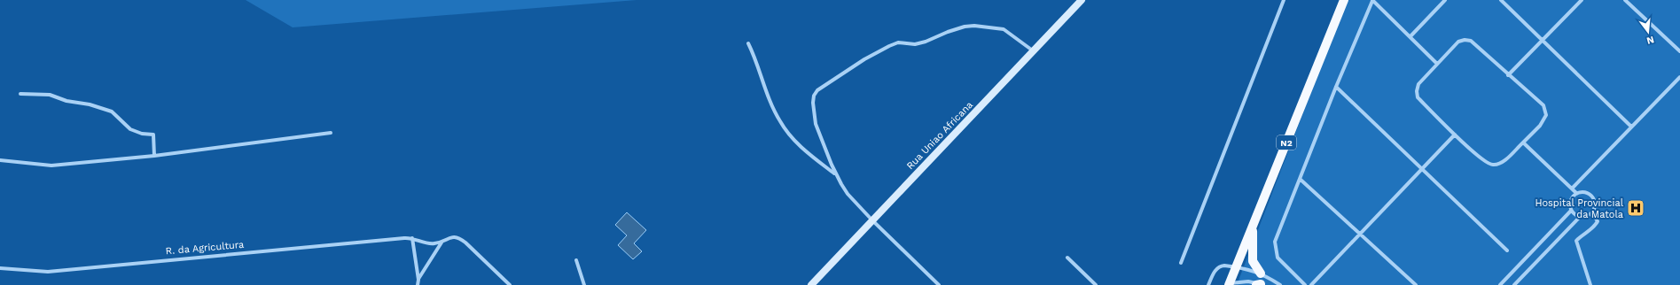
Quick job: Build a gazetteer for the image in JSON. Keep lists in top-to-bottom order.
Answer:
{
  "streets": {
    "main road": ["Rua Uniao Africana", "N2"],
    "street": ["R. da Agricultura"]
  },
  "places": {
    "hospital": ["Hospital Provincial da Matola"]
  },
  "north": "bottom"
}
